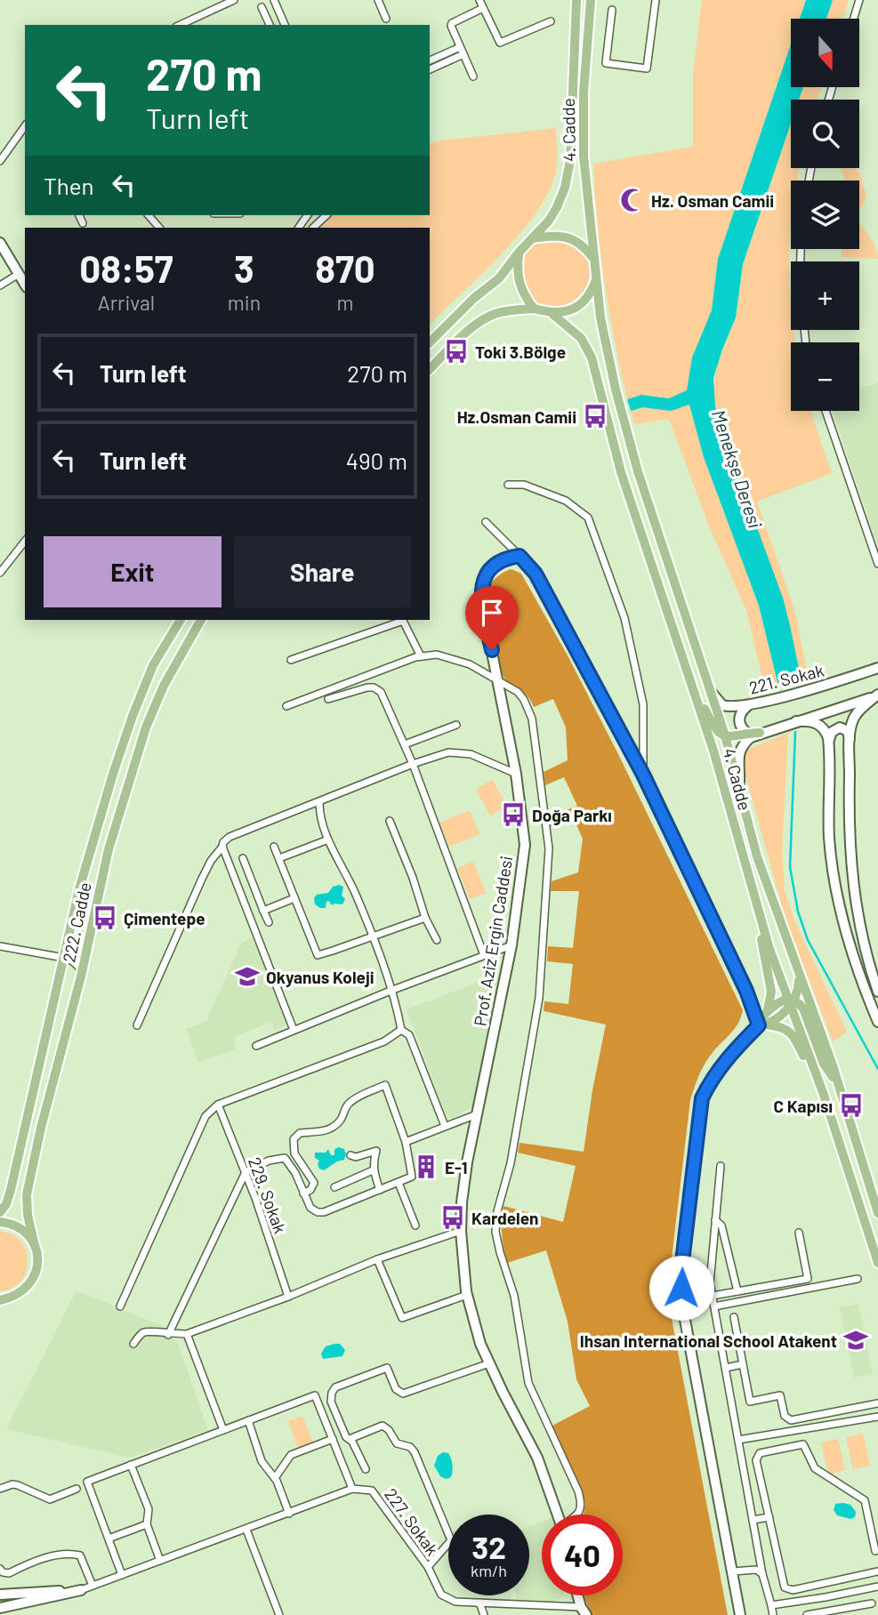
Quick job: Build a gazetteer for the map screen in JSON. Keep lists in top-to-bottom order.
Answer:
{
  "streets": {
    "main road": ["4. Cadde", "222. Cadde"],
    "street": [
      "221. Sokak",
      "Prof. Aziz Ergin Caddesi",
      "229. Sokak",
      "227. Sokak"
    ]
  },
  "crossings": [
    ["4. Cadde", "221. Sokak"]
  ],
  "water": ["Menekşe Deresi"],
  "places": {
    "mosque": ["Hz. Osman Camii"],
    "bus stop": [
      "Toki 3.Bölge",
      "Hz.Osman Camii",
      "Doğa Parkı",
      "Çimentepe",
      "C Kapısı",
      "Kardelen"
    ],
    "school or university": ["Okyanus Koleji", "Ihsan International School Atakent"],
    "building": ["E-1"]
  },
  "north": "bottom",
  "page": {
    "map_buttons": ["+", "−"],
    "turn": ["270 m", "Turn left"],
    "then": "Then",
    "eta": [
      "08:57",
      "Arrival",
      "3",
      "min",
      "870",
      "m"
    ],
    "list": [
      {
        "name": "Turn left",
        "value": "270 m"
      },
      {
        "name": "Turn left",
        "value": "490 m"
      }
    ],
    "buttons": ["Exit", "Share"],
    "speed": "32 km/h",
    "limit": "40"
  }
}
